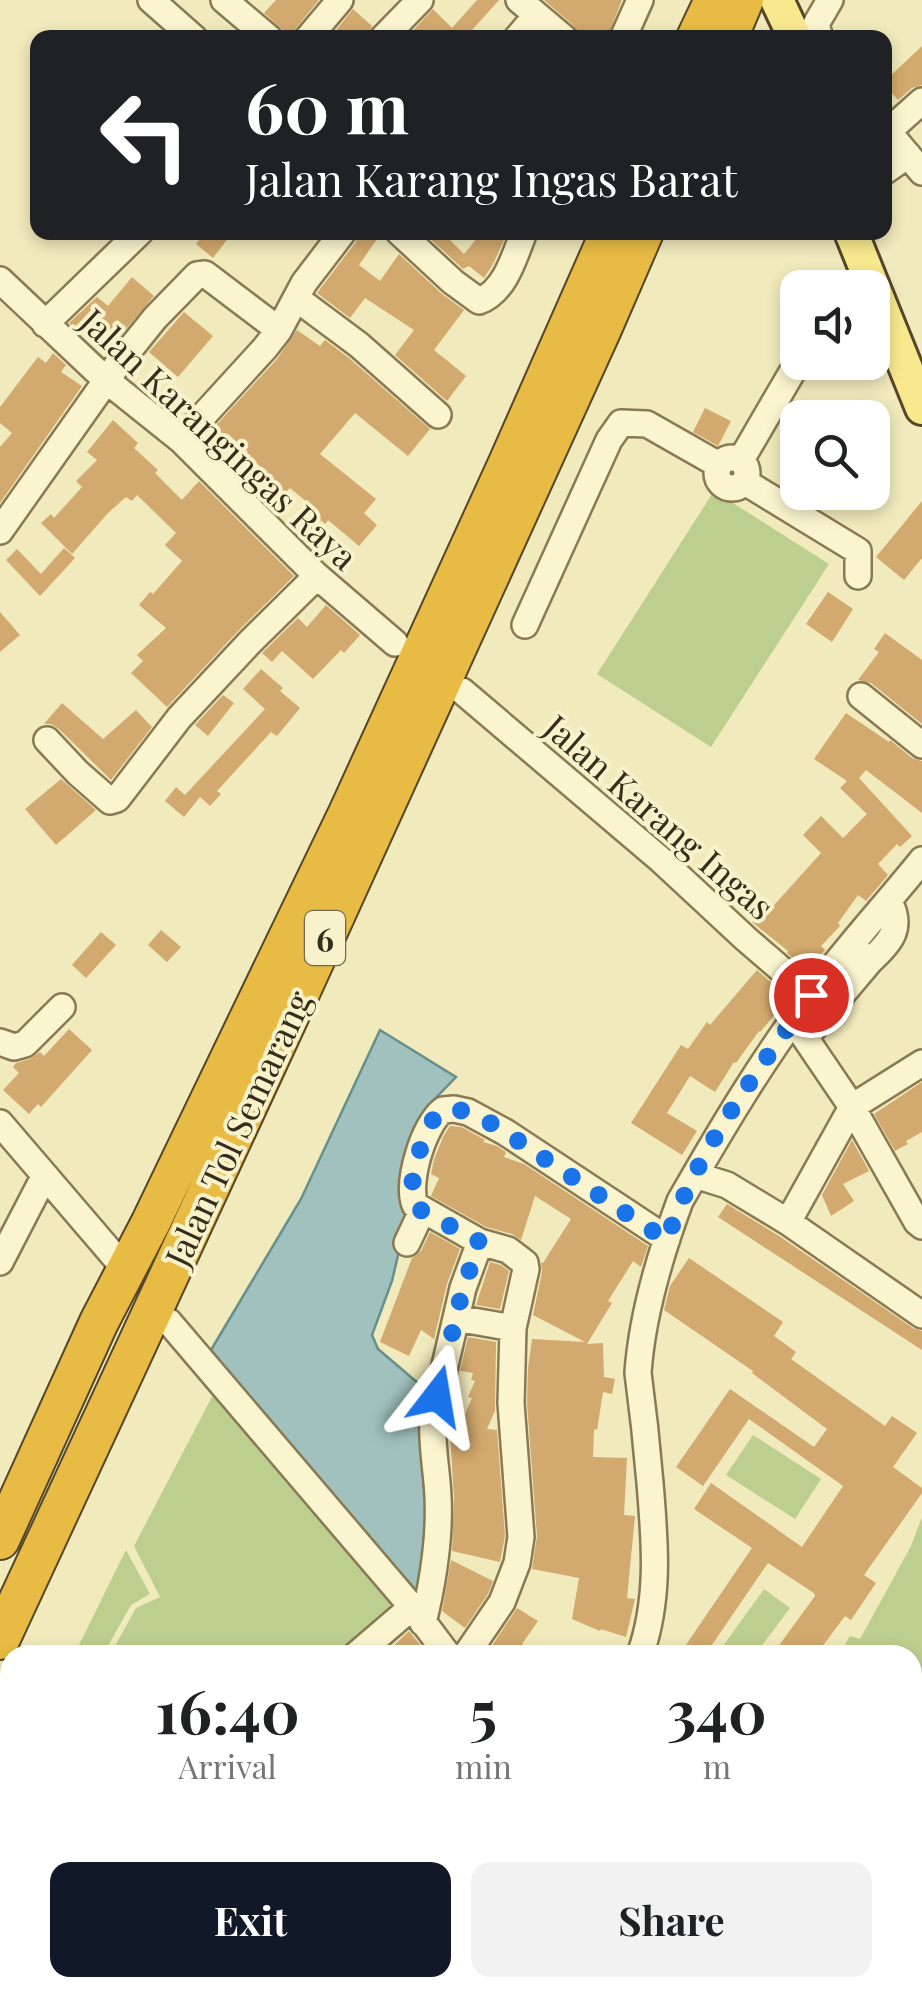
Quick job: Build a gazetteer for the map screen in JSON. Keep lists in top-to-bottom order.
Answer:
{
  "streets": {
    "highway": ["6", "Jalan Tol Semarang"],
    "street": ["Jalan Karangingas Raya", "Jalan Karang Ingas"]
  },
  "page": {
    "turn": ["60 m", "Jalan Karang Ingas Barat"],
    "eta": [
      "16:40",
      "Arrival",
      "5",
      "min",
      "340",
      "m"
    ],
    "buttons": ["Exit", "Share"]
  }
}
